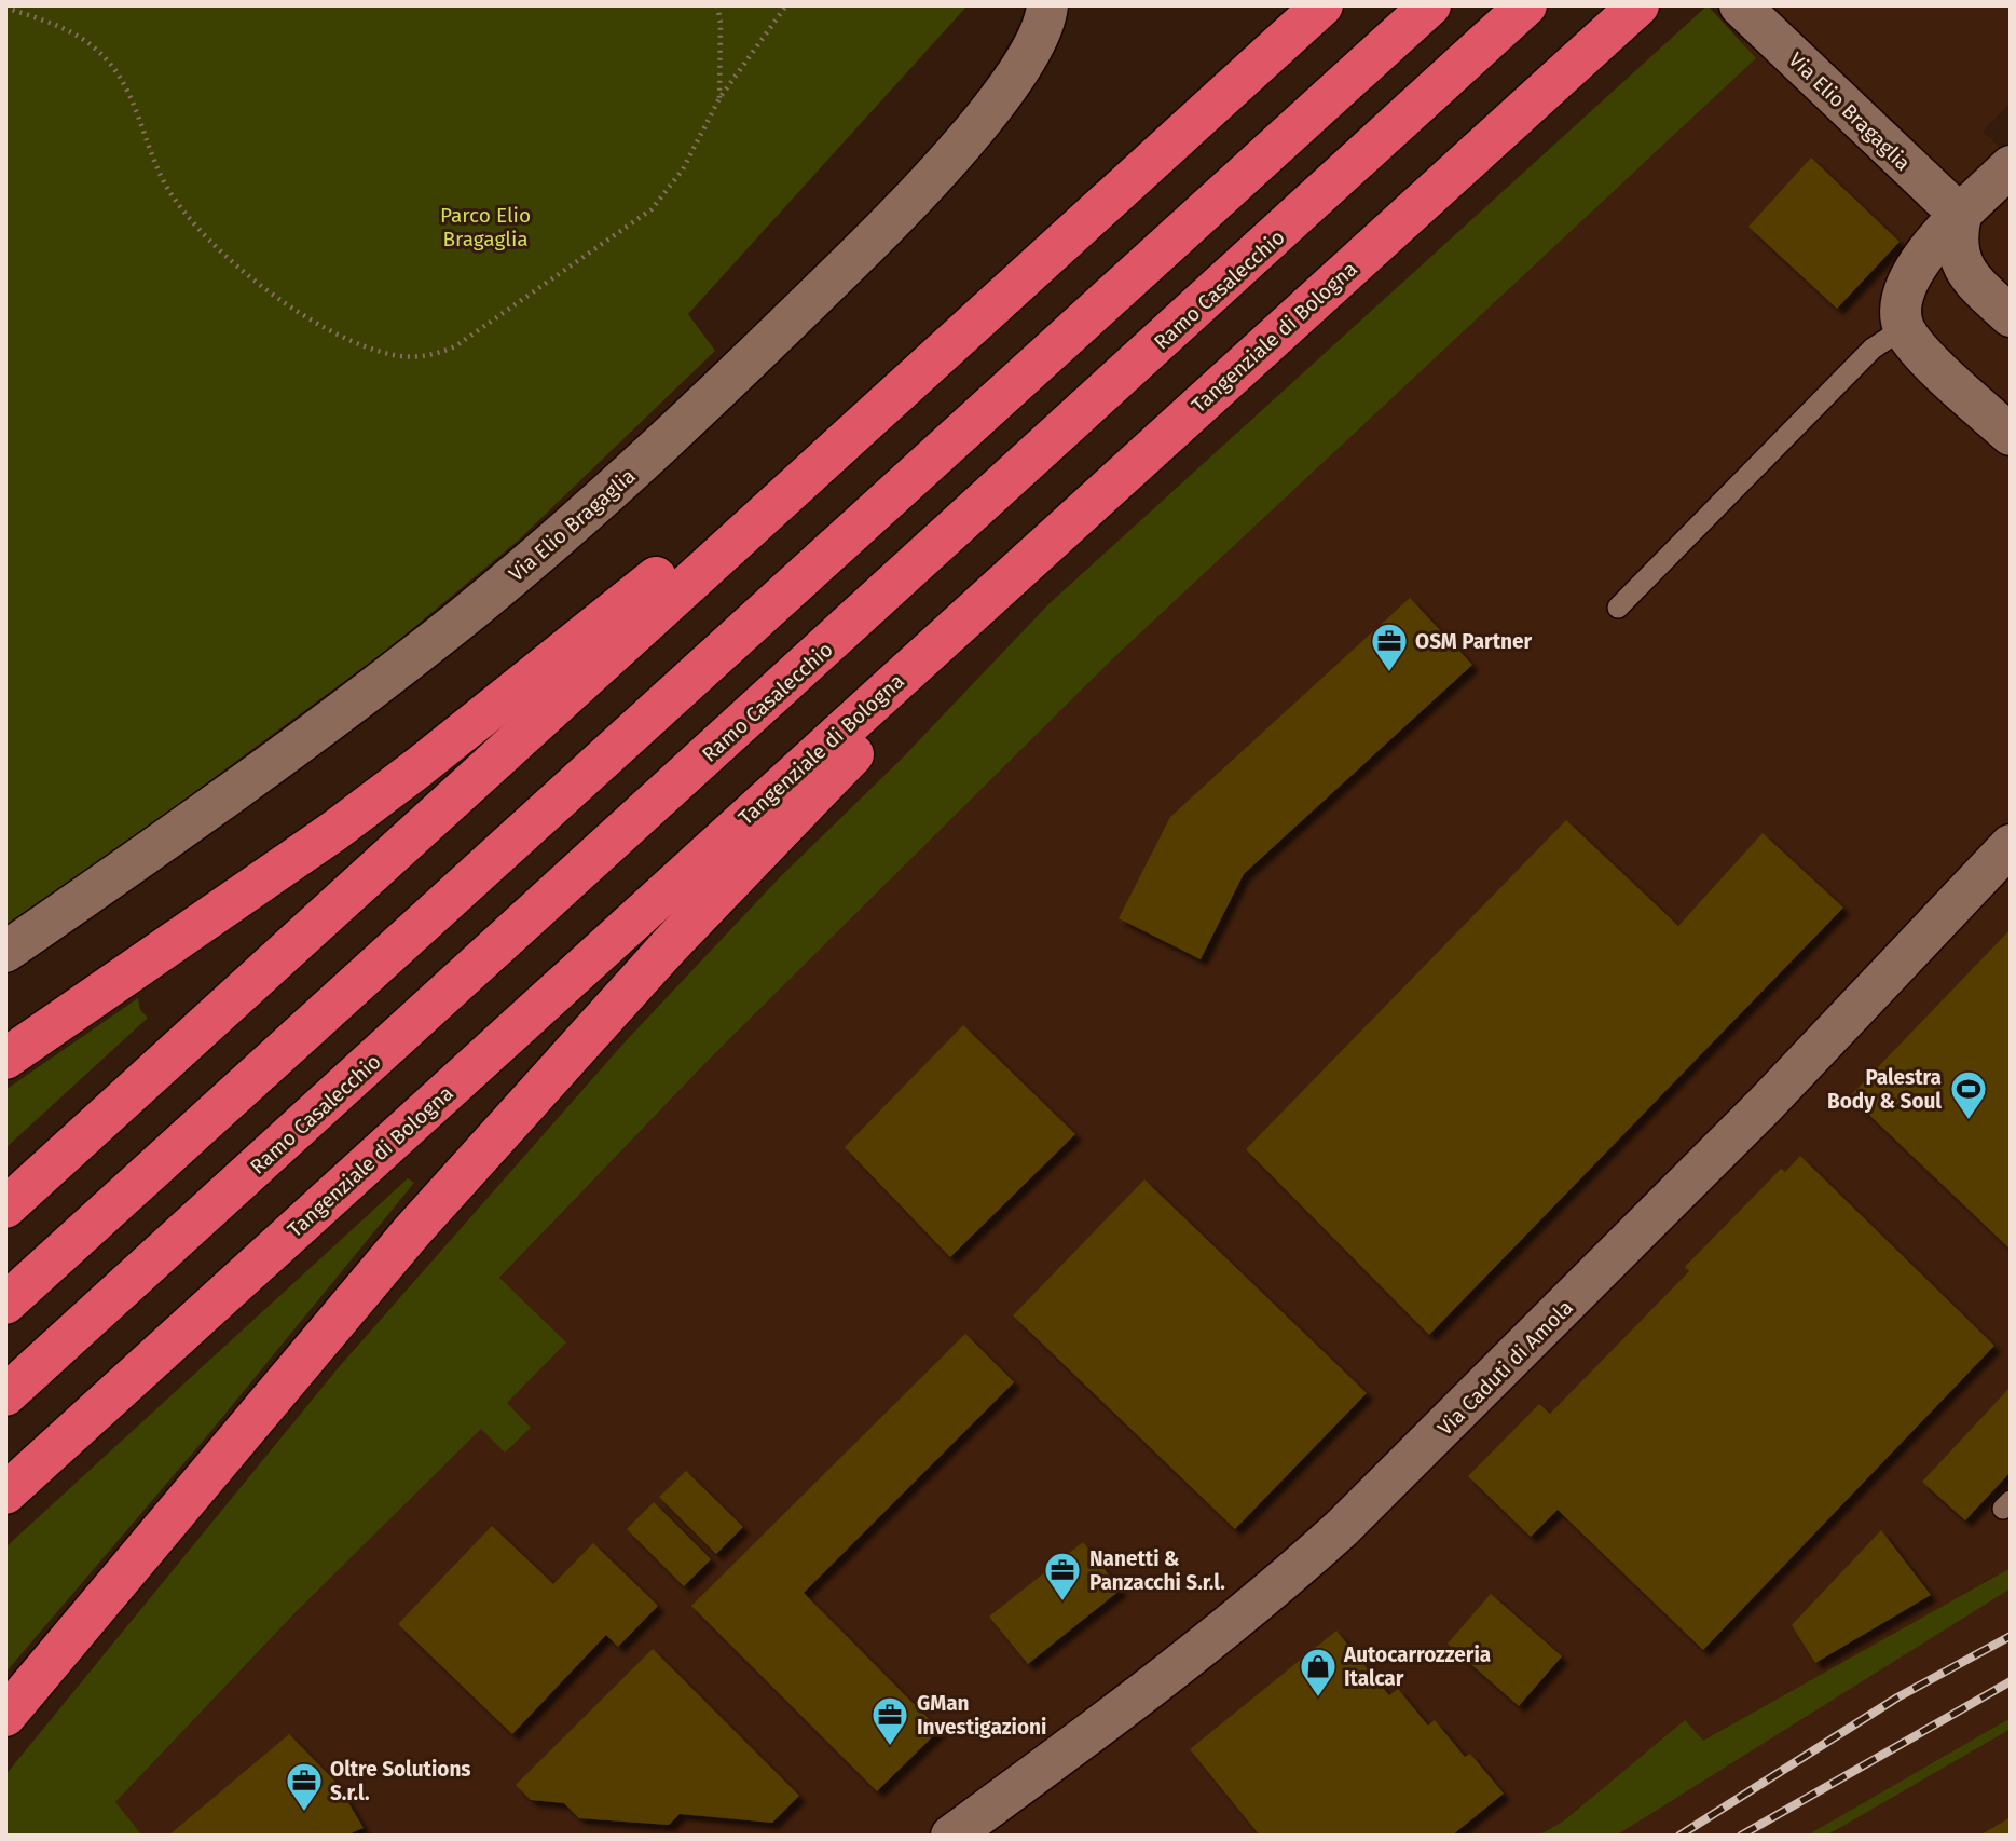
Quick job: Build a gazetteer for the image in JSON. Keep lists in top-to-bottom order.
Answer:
{
  "streets": {
    "highway": ["Ramo Casalecchio", "Tangenziale di Bologna"],
    "street": ["Via Elio Bragaglia", "Via Caduti di Amola"]
  },
  "parks": ["Parco Elio Bragaglia"],
  "places": {
    "office": [
      "OSM Partner",
      "Nanetti & Panzacchi S.r.l.",
      "GMan Investigazioni",
      "Oltre Solutions S.r.l."
    ],
    "sports": ["Palestra Body & Soul"],
    "shop": ["Autocarrozzeria Italcar"]
  }
}
